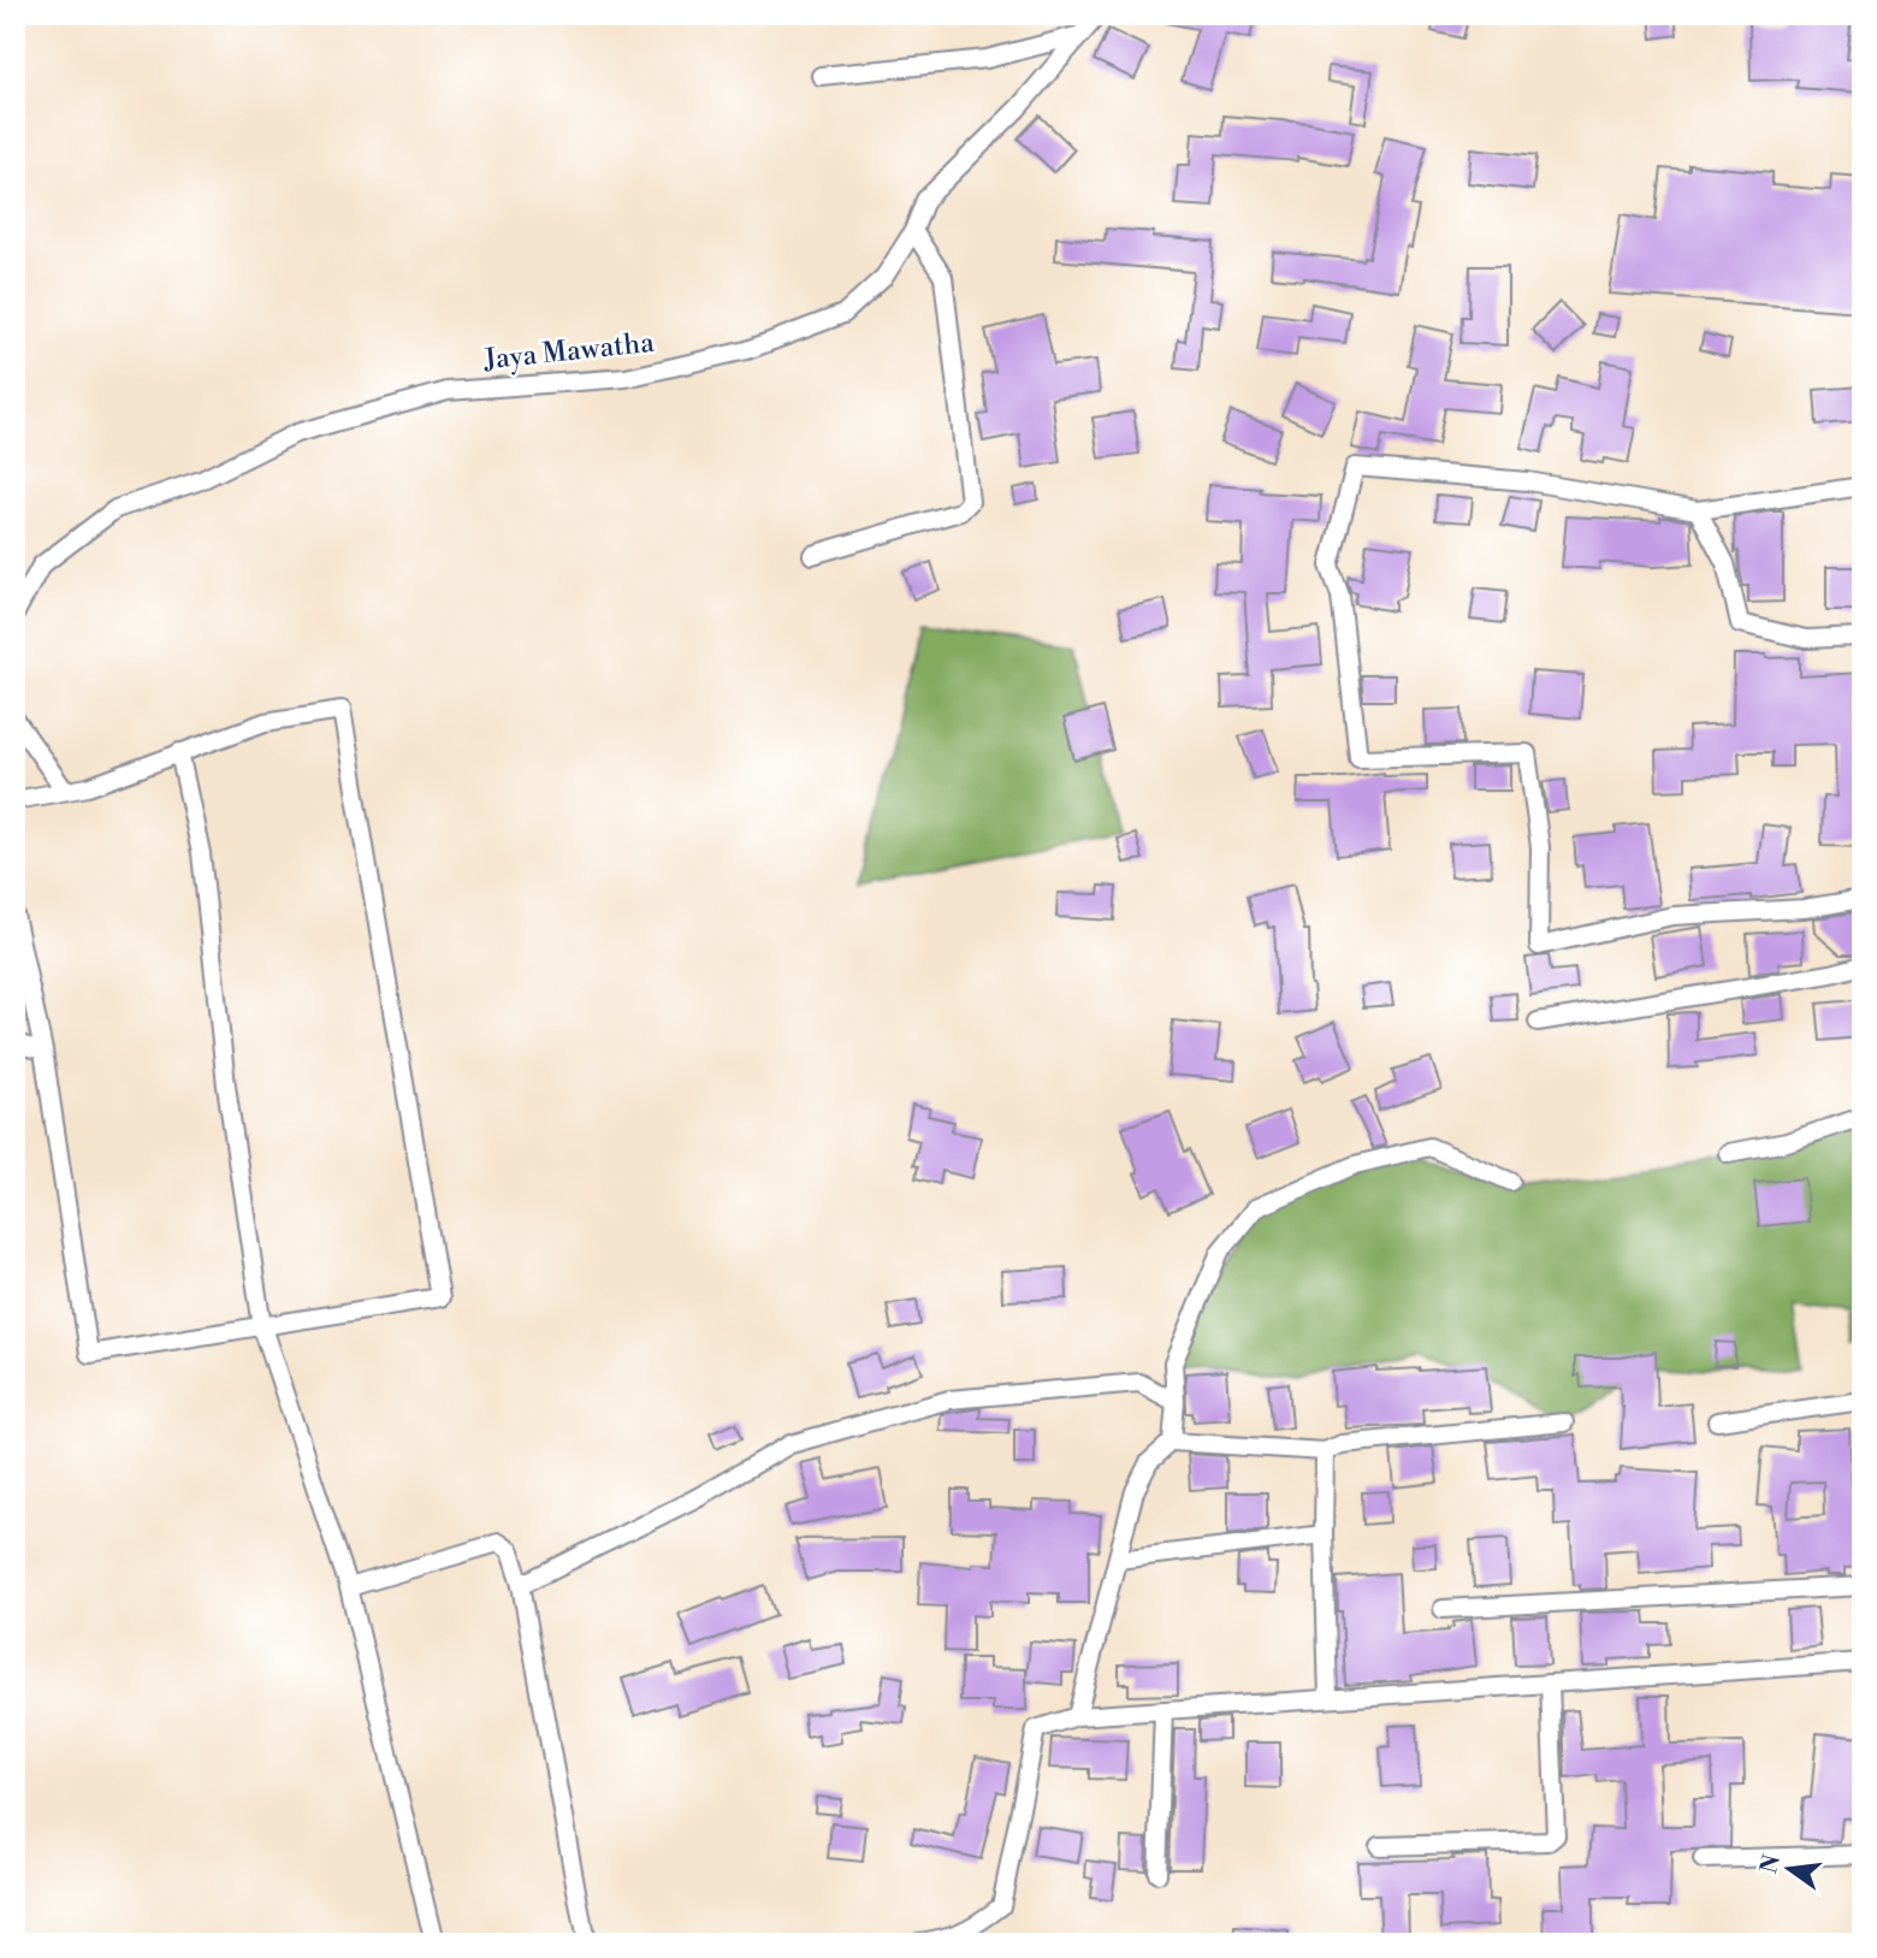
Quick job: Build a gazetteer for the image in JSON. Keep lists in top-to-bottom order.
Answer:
{
  "streets": {
    "street": ["Jaya Mawatha"]
  },
  "north": "left"
}
